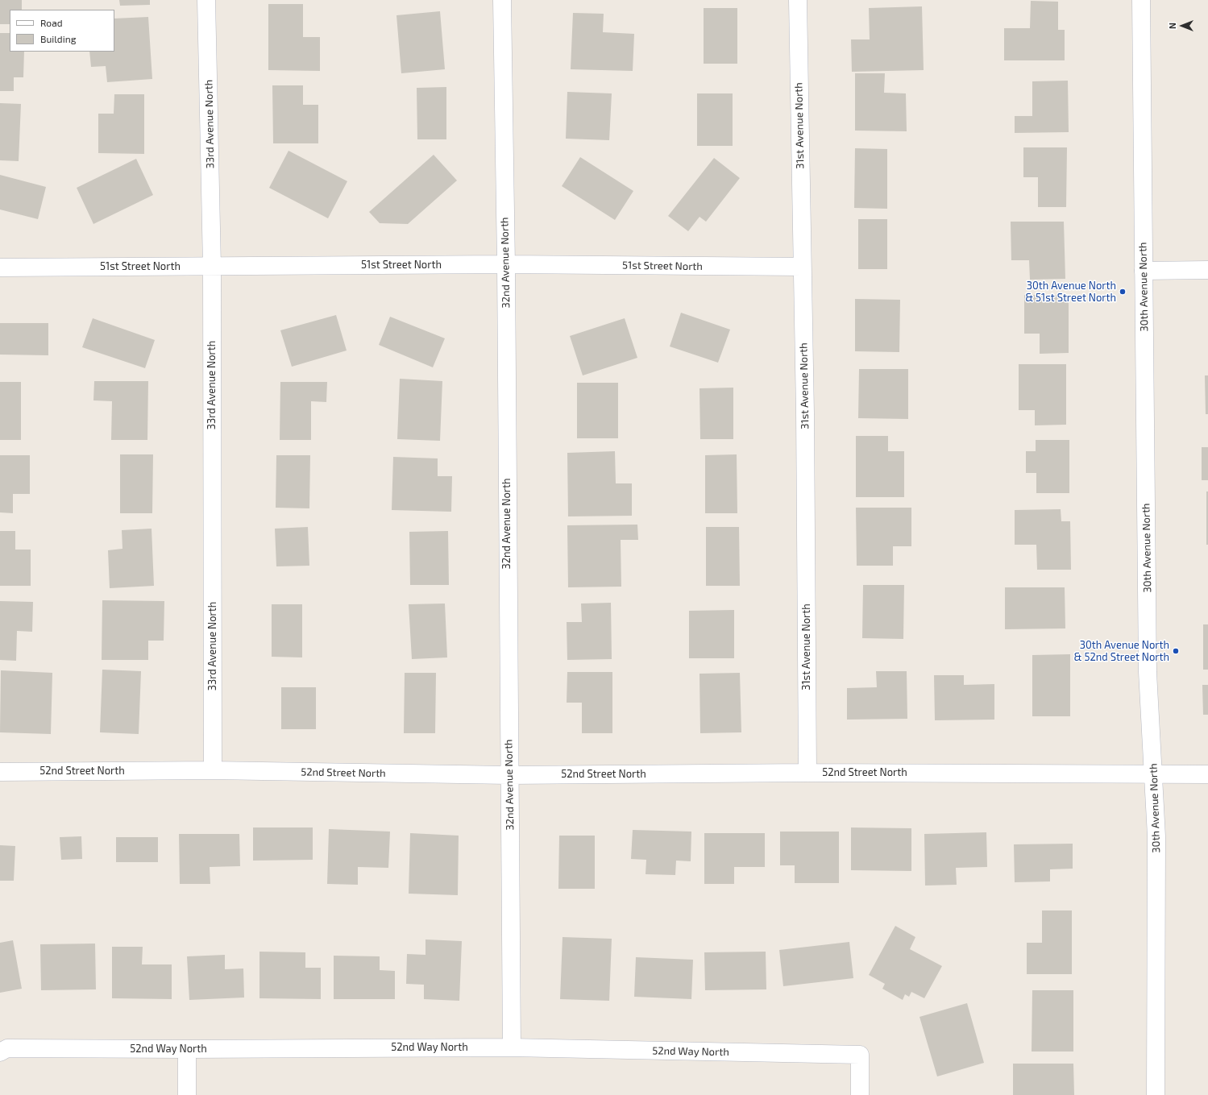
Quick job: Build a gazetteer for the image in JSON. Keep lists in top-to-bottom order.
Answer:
{
  "streets": {
    "street": [
      "33rd Avenue North",
      "31st Avenue North",
      "32nd Avenue North",
      "51st Street North",
      "30th Avenue North",
      "52nd Street North",
      "52nd Way North"
    ]
  },
  "crossings": [
    ["33rd Avenue North", "51st Street North"],
    ["33rd Avenue North", "52nd Street North"],
    ["31st Avenue North", "51st Street North"],
    ["31st Avenue North", "52nd Street North"],
    ["32nd Avenue North", "51st Street North"],
    ["32nd Avenue North", "52nd Street North"],
    ["32nd Avenue North", "52nd Way North"],
    ["30th Avenue North", "52nd Street North"]
  ],
  "places": ["30th Avenue North & 51st Street North", "30th Avenue North & 52nd Street North"],
  "legend": ["Road", "Building"],
  "north": "left"
}
